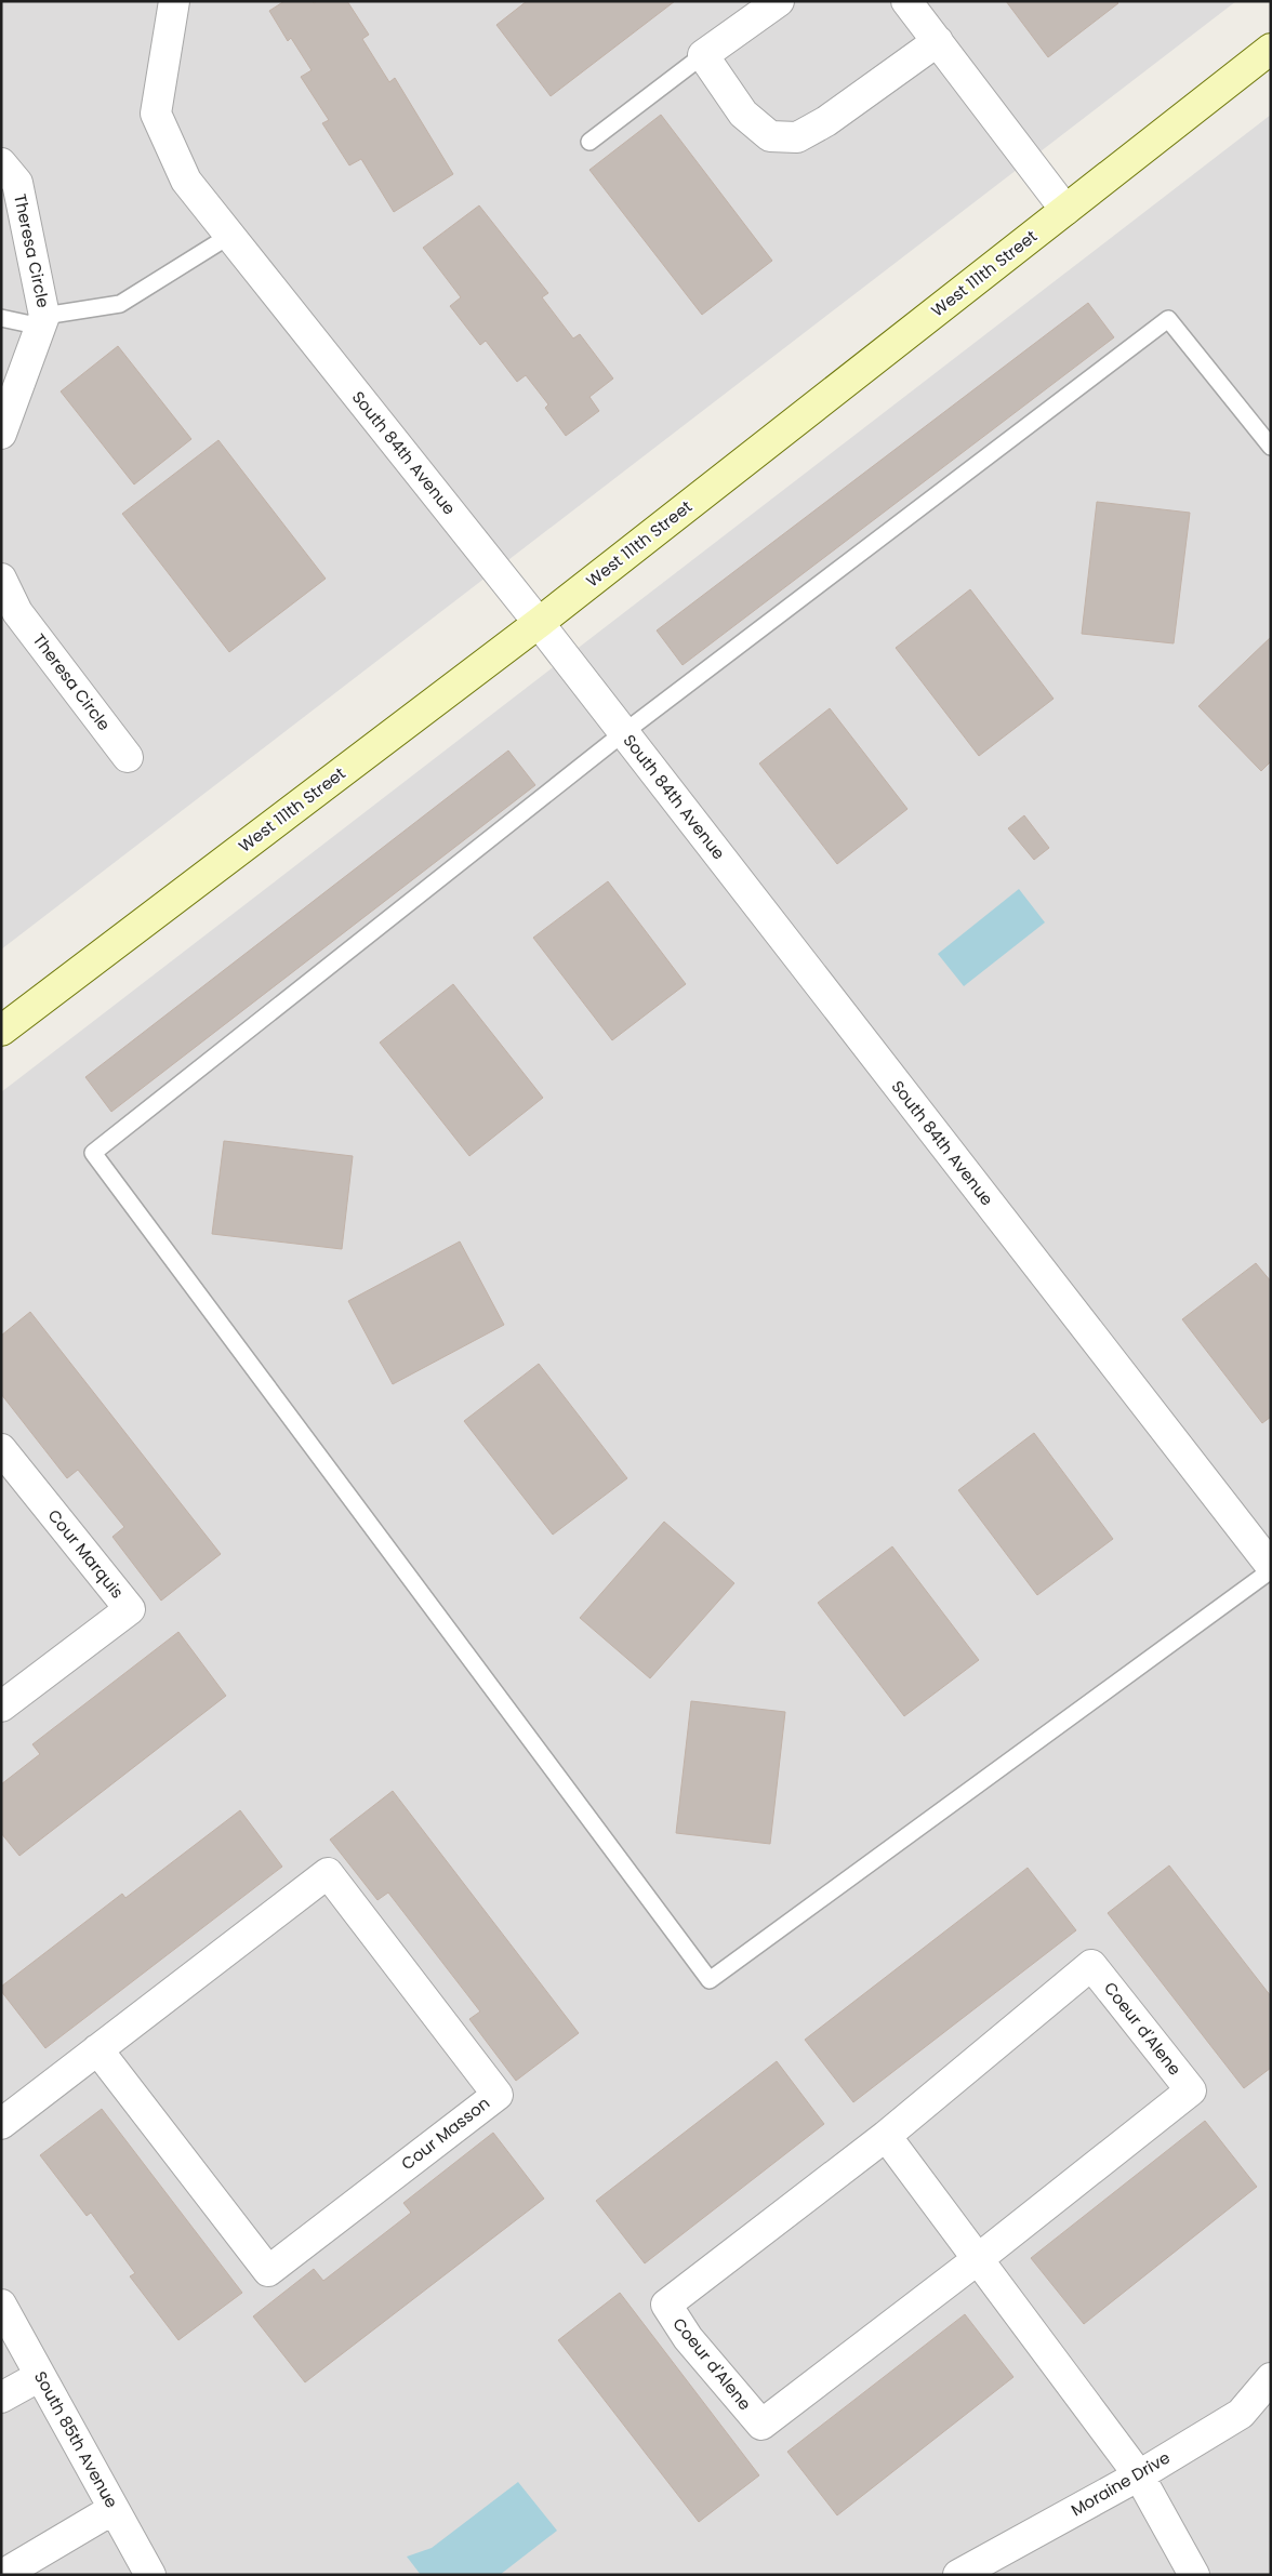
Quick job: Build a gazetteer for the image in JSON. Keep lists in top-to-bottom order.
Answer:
{
  "streets": {
    "main road": ["West 111th Street"],
    "street": [
      "Theresa Circle",
      "South 84th Avenue",
      "Cour Marquis",
      "Coeur d'Alene",
      "Cour Masson",
      "South 85th Avenue",
      "Moraine Drive"
    ]
  },
  "crossings": [
    ["West 111th Street", "South 84th Avenue"]
  ]
}
